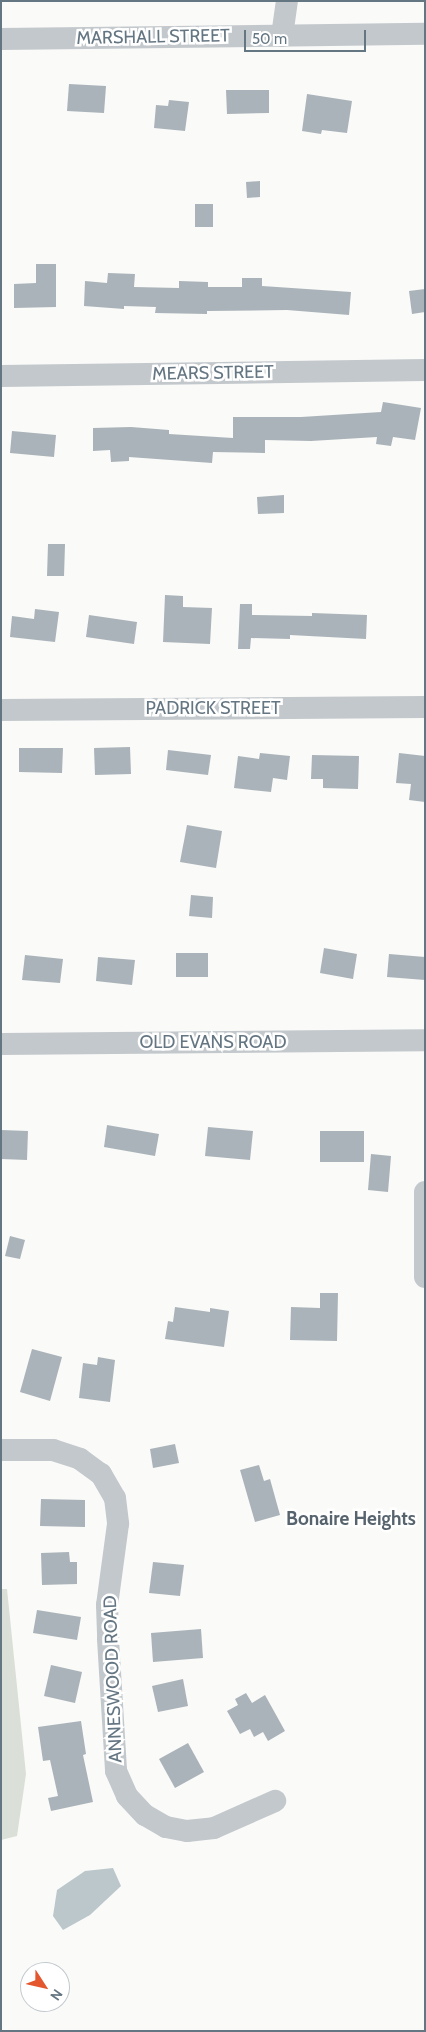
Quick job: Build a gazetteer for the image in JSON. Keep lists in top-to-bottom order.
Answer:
{
  "streets": {
    "street": [
      "MARSHALL STREET",
      "MEARS STREET",
      "PADRICK STREET",
      "OLD EVANS ROAD",
      "ANNESWOOD ROAD"
    ]
  },
  "districts": ["Bonaire Heights"],
  "scale_bar": "50 m",
  "north": "bottom right"
}
